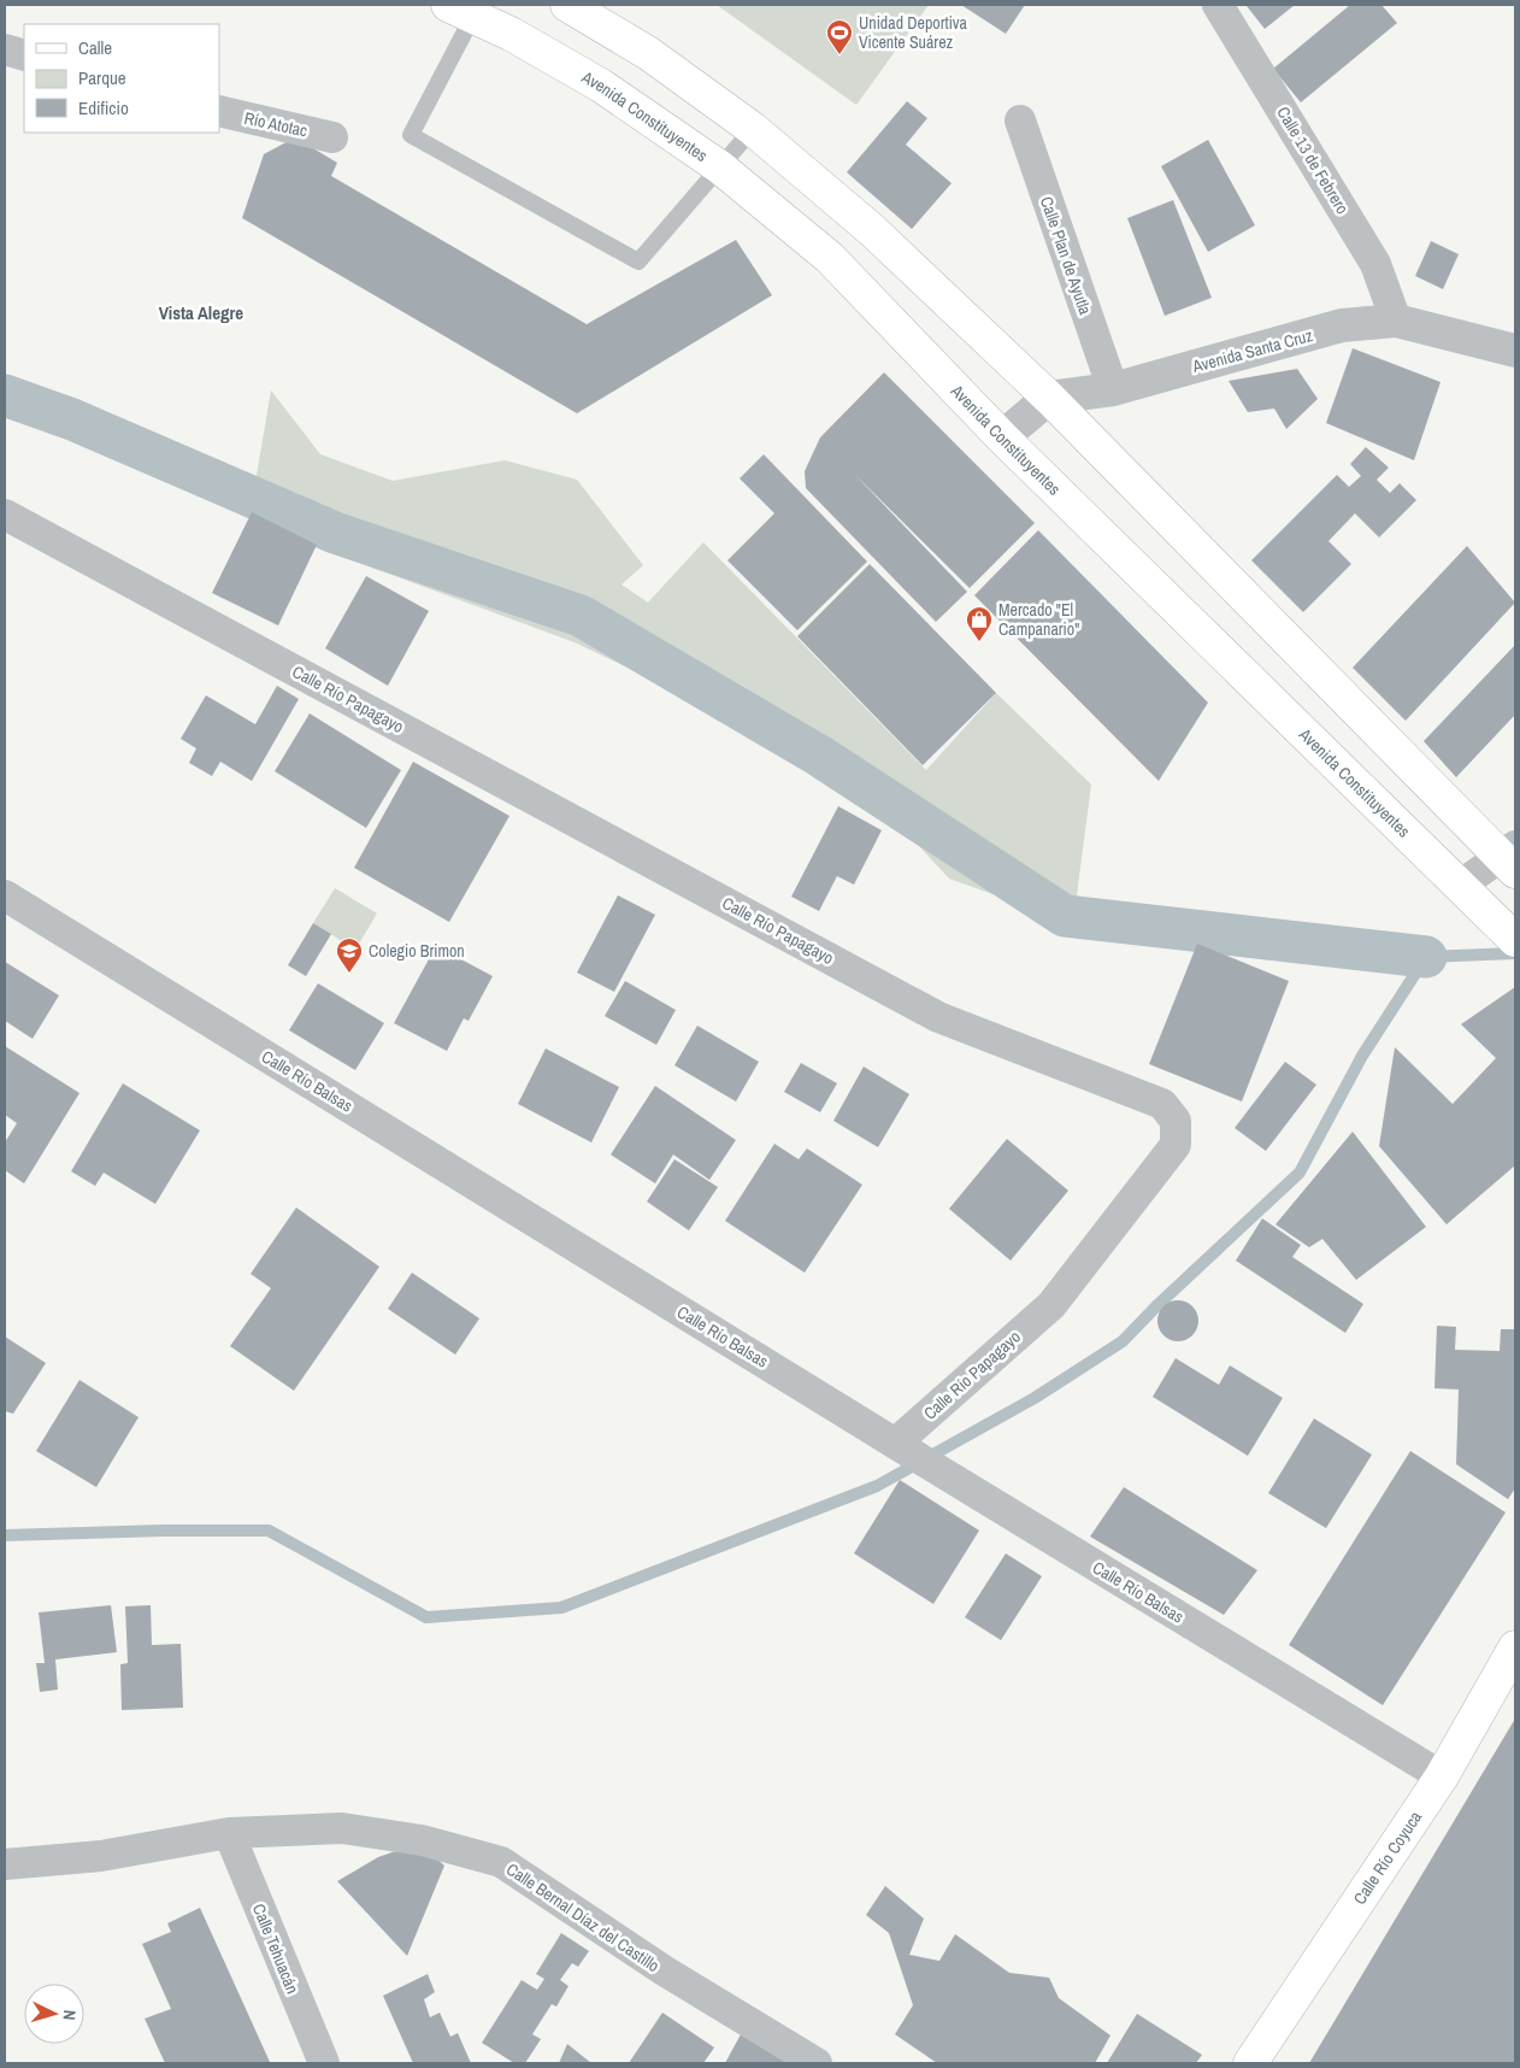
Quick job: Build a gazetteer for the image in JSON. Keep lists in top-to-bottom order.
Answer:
{
  "streets": {
    "main road": ["Avenida Constituyentes", "Calle Río Coyuca"],
    "street": [
      "Río Atotac",
      "Calle 13 de Febrero",
      "Calle Plan de Ayutla",
      "Avenida Santa Cruz",
      "Calle Río Papagayo",
      "Calle Río Balsas",
      "Calle Bernal Díaz del Castillo",
      "Calle Tehuacán"
    ]
  },
  "crossings": [
    ["Calle 13 de Febrero", "Avenida Santa Cruz"],
    ["Calle Plan de Ayutla", "Avenida Santa Cruz"],
    ["Calle Río Papagayo", "Calle Río Balsas"],
    ["Calle Río Balsas", "Calle Río Coyuca"],
    ["Calle Bernal Díaz del Castillo", "Calle Tehuacán"]
  ],
  "districts": ["Vista Alegre"],
  "places": {
    "sports": ["Unidad Deportiva Vicente Suárez"],
    "shop": ["Mercado \"El Campanario\""],
    "school or university": ["Colegio Brimon"]
  },
  "legend": ["Calle", "Parque", "Edificio"],
  "north": "right"
}
